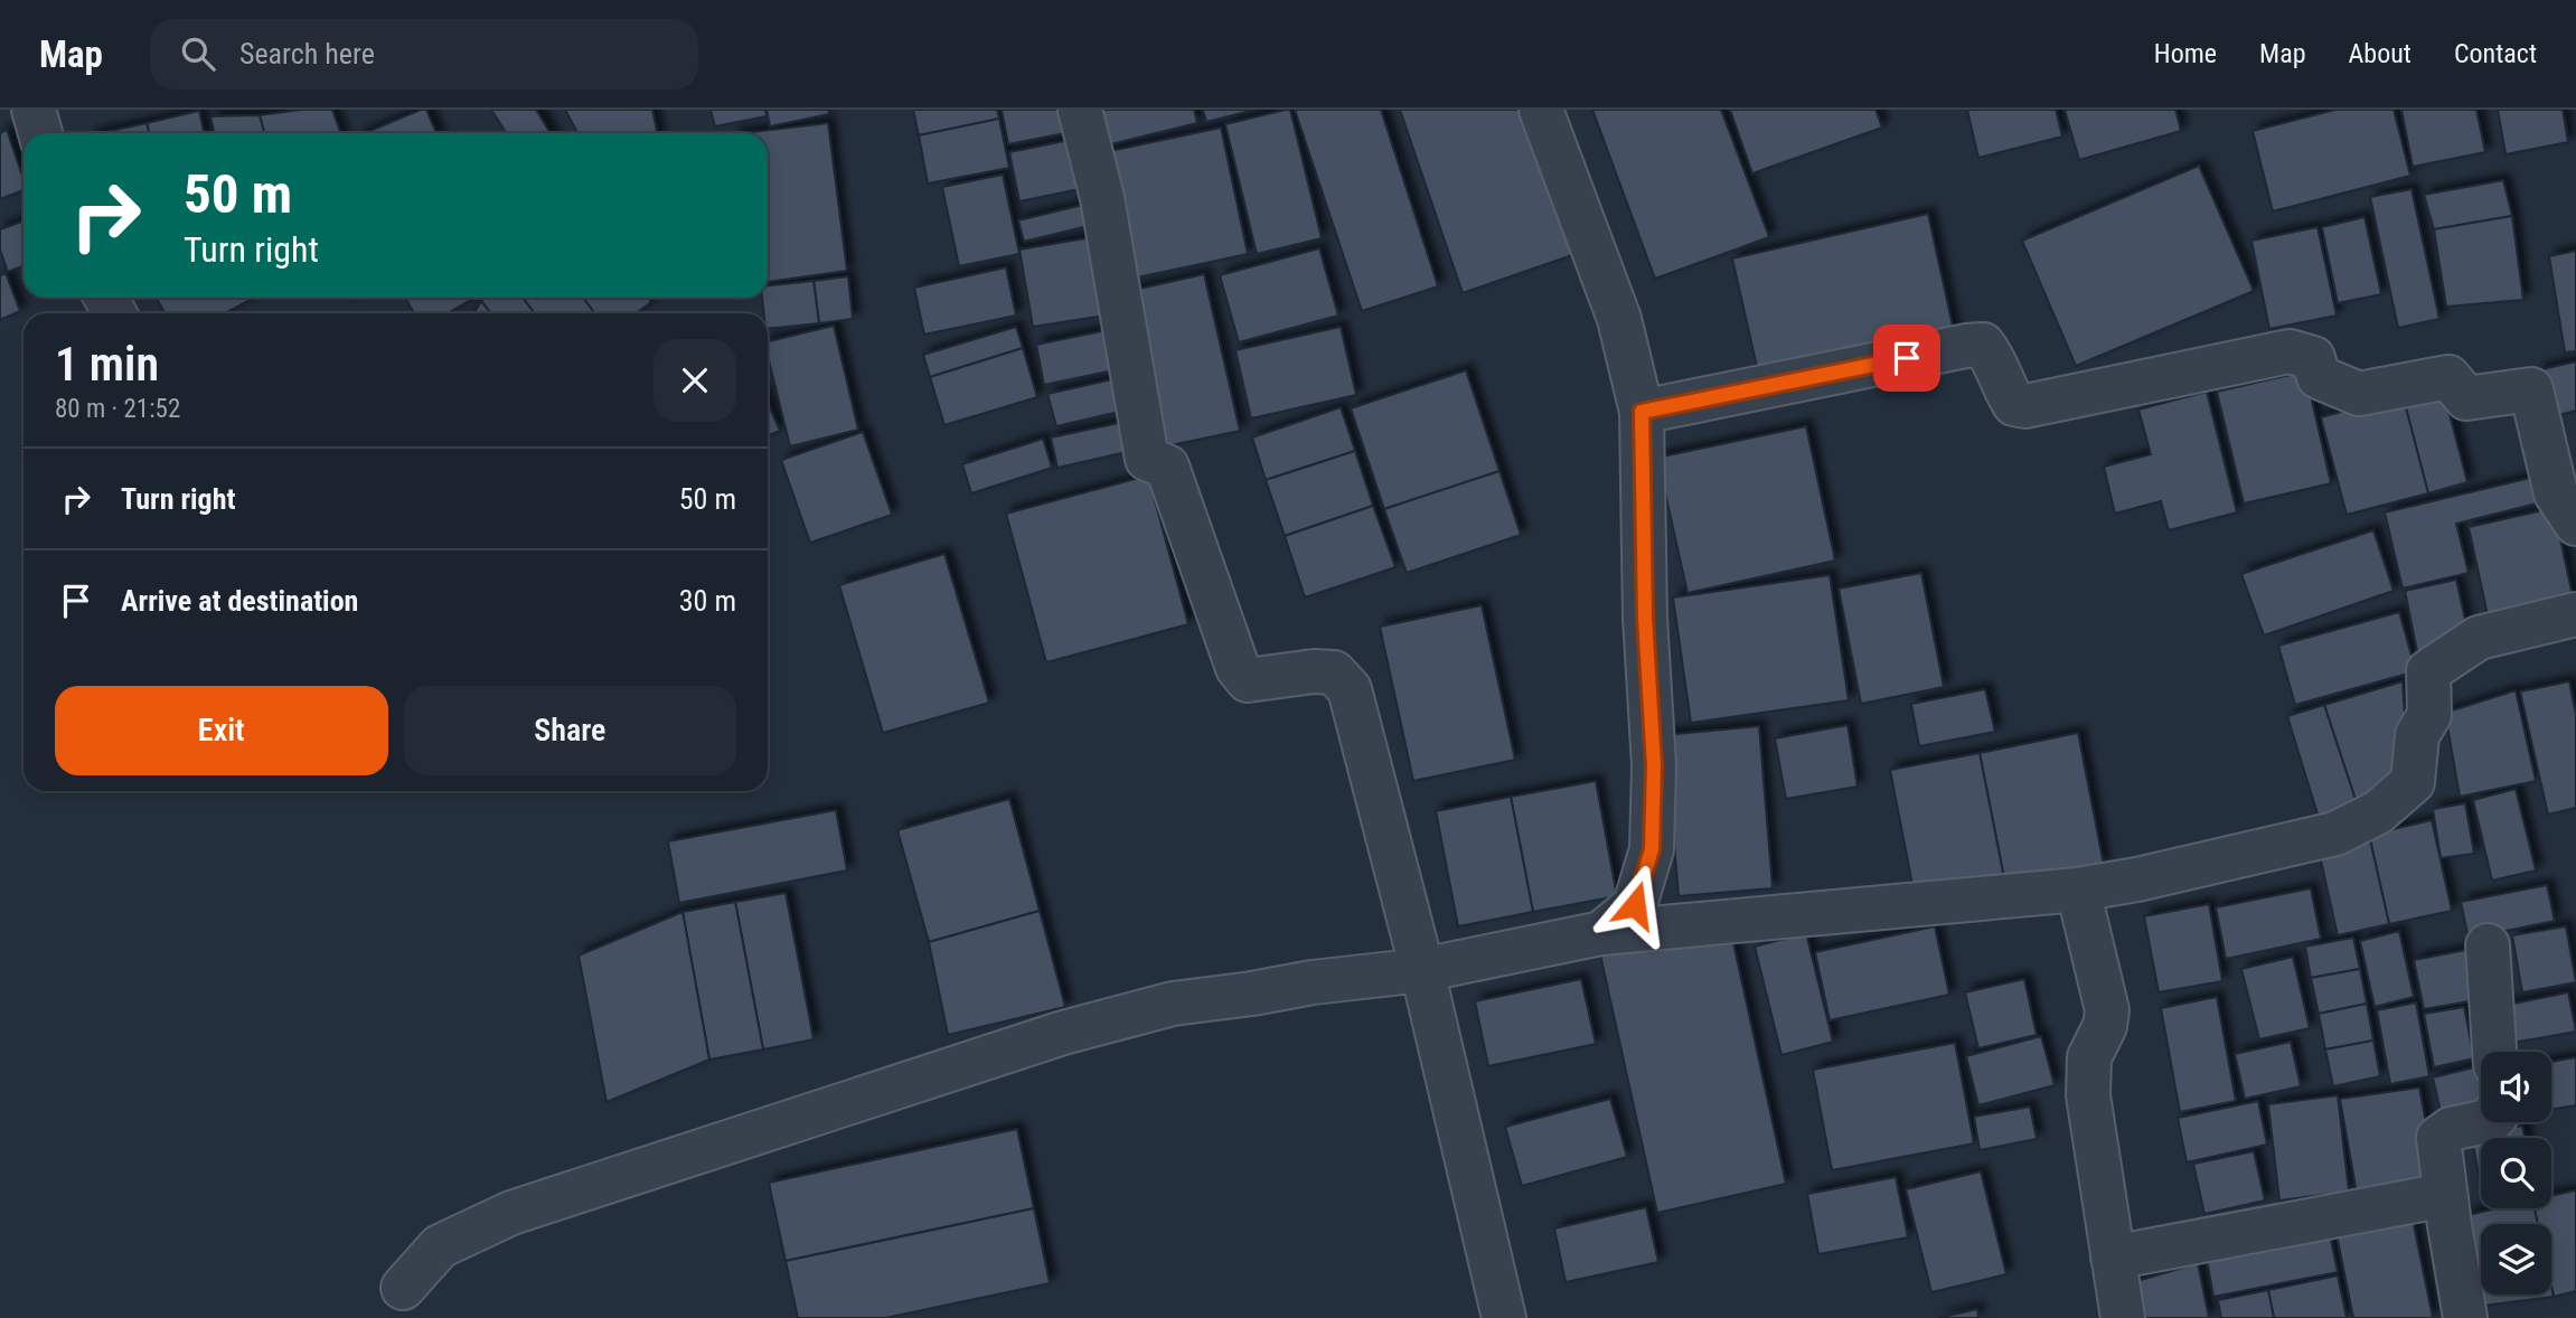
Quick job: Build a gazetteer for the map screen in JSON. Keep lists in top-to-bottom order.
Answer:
{
  "page": {
    "header": "Map",
    "search": "Search here",
    "nav": [
      "Home",
      "Map",
      "About",
      "Contact"
    ],
    "turn": ["50 m", "Turn right"],
    "heading": ["1 min", "80 m · 21:52"],
    "list": [
      {
        "name": "Turn right",
        "value": "50 m"
      },
      {
        "name": "Arrive at destination",
        "value": "30 m"
      }
    ],
    "buttons": ["Exit", "Share"]
  }
}
